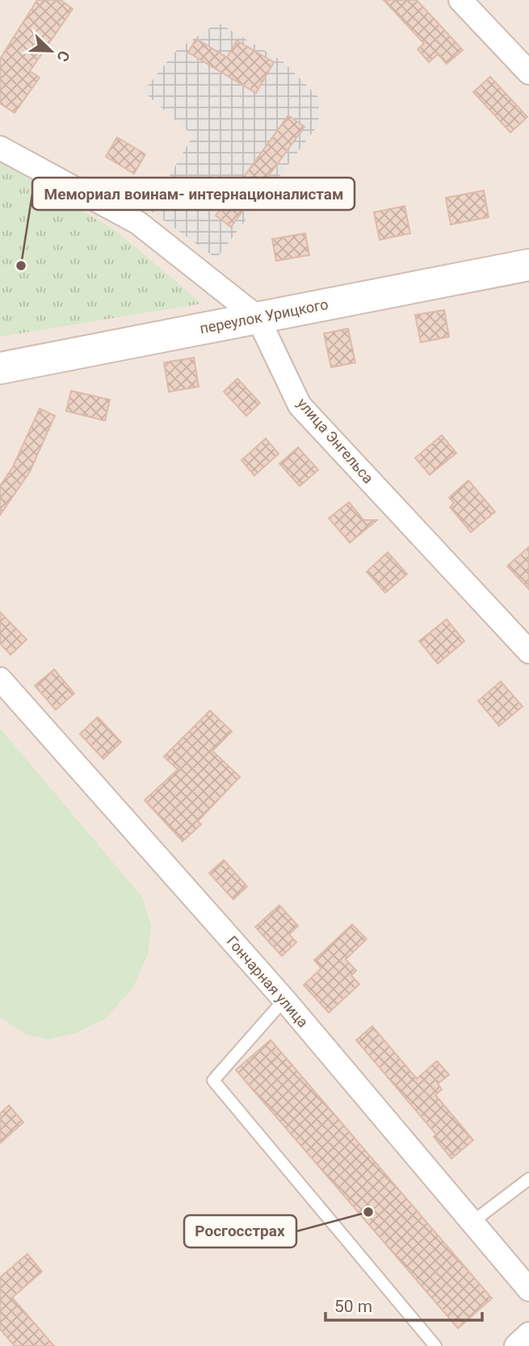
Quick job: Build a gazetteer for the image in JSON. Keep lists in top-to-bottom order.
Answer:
{
  "streets": {
    "street": ["переулок Урицкого", "улица Энгельса", "Гончарная улица"]
  },
  "crossings": [
    ["переулок Урицкого", "улица Энгельса"]
  ],
  "places": ["Мемориал воинам- интернационалистам", "Росгосстрах"],
  "scale_bar": "50 m",
  "north": "bottom right"
}
